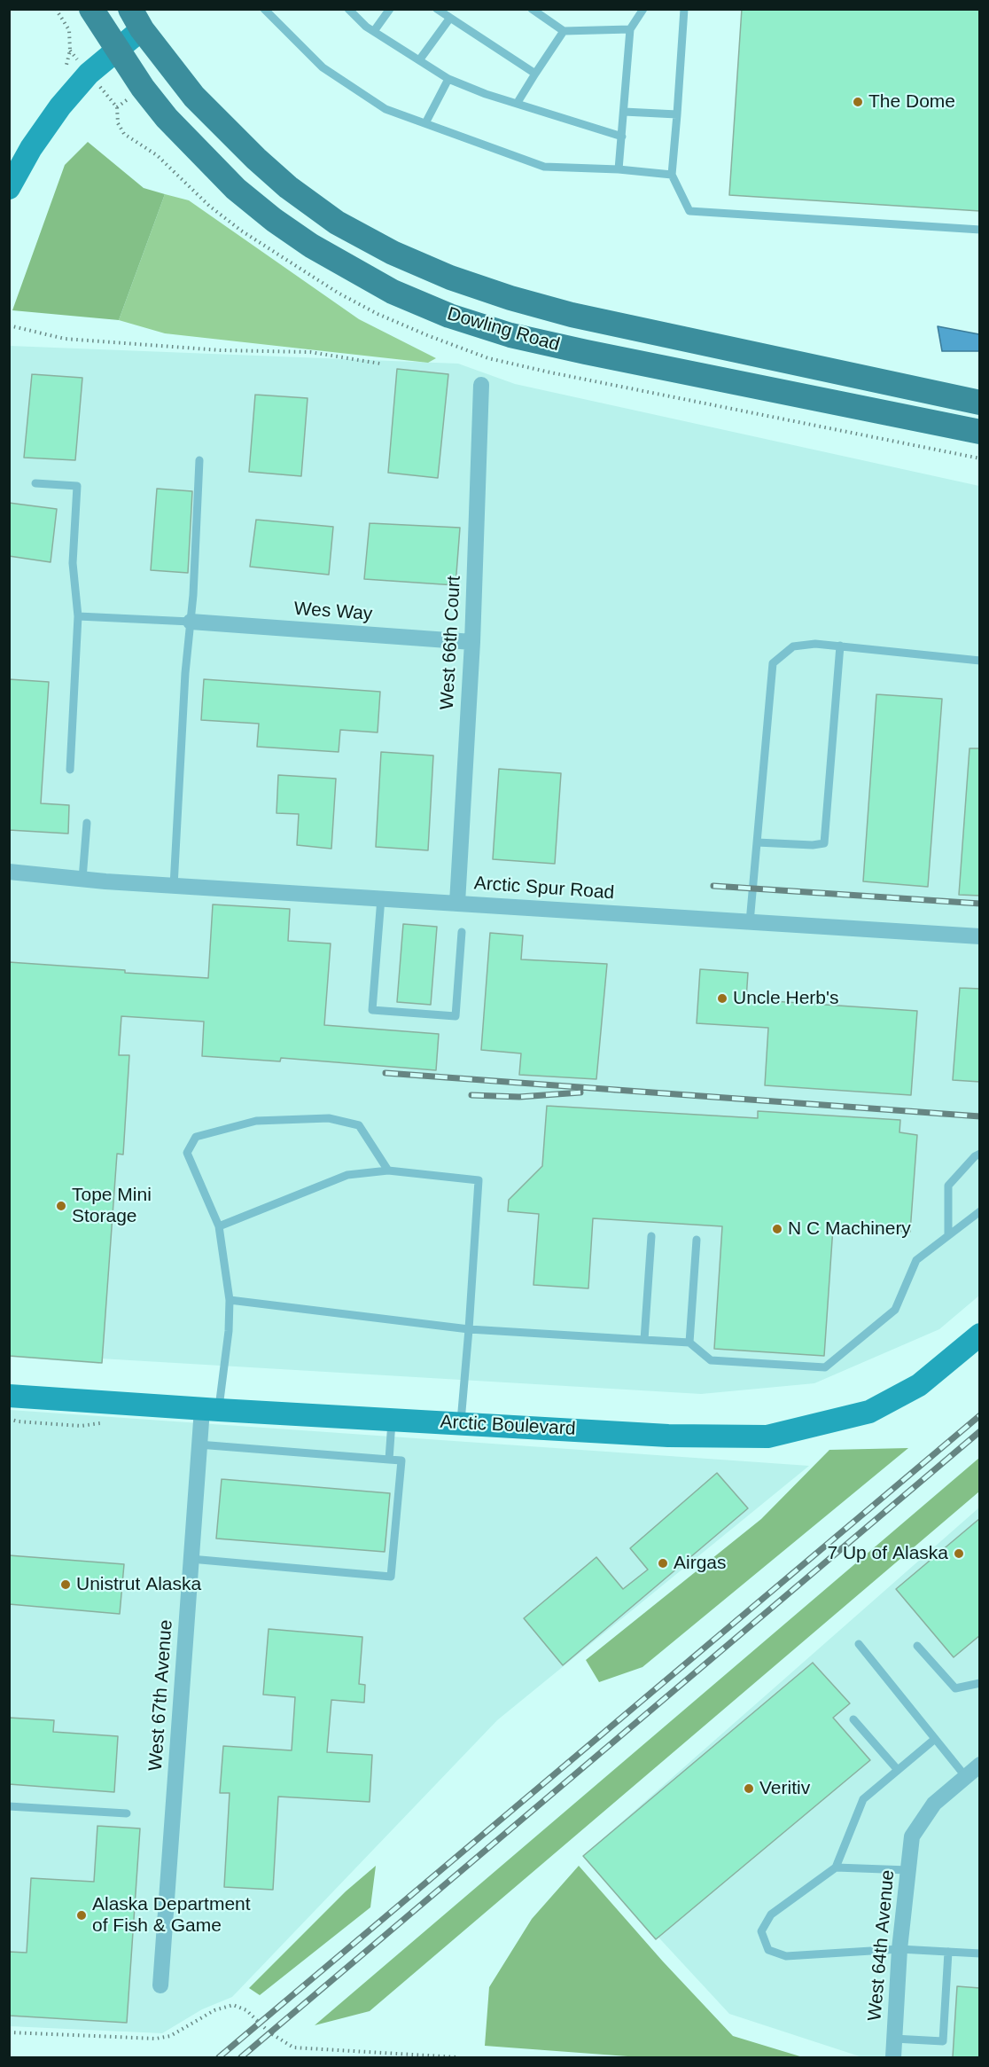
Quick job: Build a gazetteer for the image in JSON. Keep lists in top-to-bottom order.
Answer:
{
  "streets": {
    "main road": ["Dowling Road", "Arctic Boulevard"],
    "street": [
      "Wes Way",
      "West 66th Court",
      "Arctic Spur Road",
      "West 67th Avenue",
      "West 64th Avenue"
    ]
  },
  "crossings": [
    ["Wes Way", "West 66th Court"],
    ["West 66th Court", "Arctic Spur Road"],
    ["Arctic Boulevard", "West 67th Avenue"]
  ],
  "places": [
    "The Dome",
    "Uncle Herb's",
    "Tope Mini Storage",
    "N C Machinery",
    "7 Up of Alaska",
    "Airgas",
    "Unistrut Alaska",
    "Veritiv",
    "Alaska Department of Fish & Game"
  ]
}
